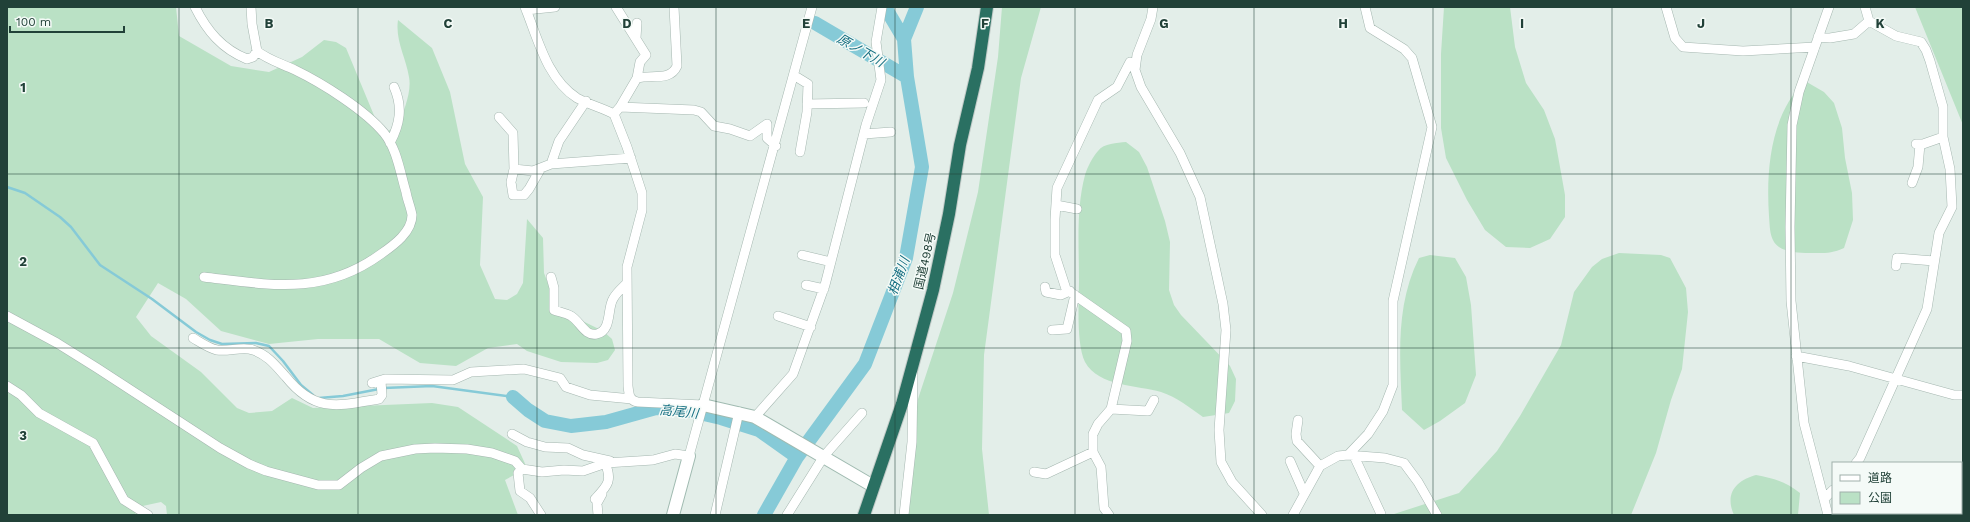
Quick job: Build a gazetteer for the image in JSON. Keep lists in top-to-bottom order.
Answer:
{
  "streets": {
    "highway": ["国道498号"]
  },
  "water": ["原ノ下川", "相浦川", "高尾川"],
  "legend": ["道路", "公園"],
  "scale_bar": "100 m",
  "grid": {
    "columns": [
      "B",
      "C",
      "D",
      "E",
      "F",
      "G",
      "H",
      "I",
      "J",
      "K"
    ],
    "rows": ["1", "2", "3"]
  }
}
